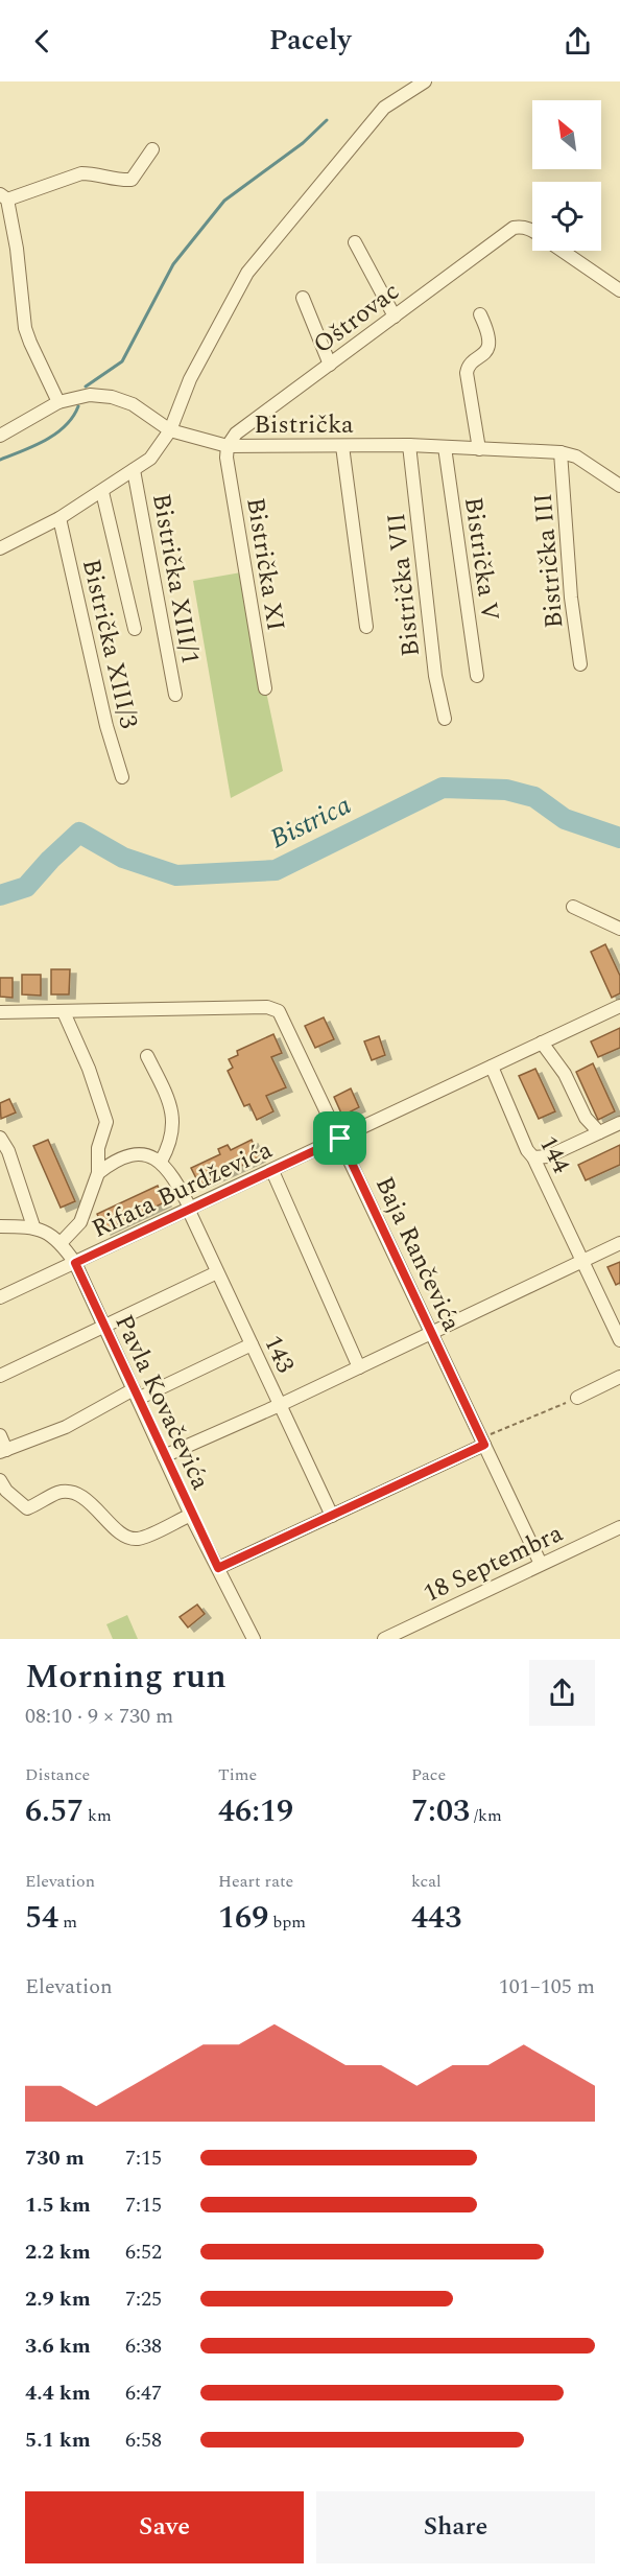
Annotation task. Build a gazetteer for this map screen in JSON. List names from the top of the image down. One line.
{"streets":{"street":["Oštrovac","Bistrička","Bistrička V","Bistrička III","Bistrička XI","Bistrička XIII/1","Bistrička VII","Bistrička XIII/3","144","Rifata Burdževića","Baja Rančevića","143","Pavla Kovačevića","18 Septembra"]},"crossings":[["Oštrovac","Bistrička"],["Oštrovac","Bistrička XI"],["Bistrička","Bistrička V"],["Bistrička","Bistrička III"],["Bistrička","Bistrička XI"],["Bistrička","Bistrička VII"],["144","Rifata Burdževića"],["Rifata Burdževića","Baja Rančevića"],["Rifata Burdževića","143"],["Rifata Burdževića","Pavla Kovačevića"],["Baja Rančevića","18 Septembra"]],"water":["Bistrica"],"north":"top left","page":{"header":"Pacely","heading":["Morning run","08:10 · 9 × 730 m"],"stats":[["Distance","6.57 km"],["Time","46:19"],["Pace","7:03 /km"],["Elevation","54 m"],["Heart rate","169 bpm"],["kcal","443"]],"chart":["Elevation","101–105 m"],"list":[{"name":"730 m","note":"7:15"},{"name":"1.5 km","note":"7:15"},{"name":"2.2 km","note":"6:52"},{"name":"2.9 km","note":"7:25"},{"name":"3.6 km","note":"6:38"},{"name":"4.4 km","note":"6:47"},{"name":"5.1 km","note":"6:58"}],"buttons":["Save","Share"]}}
